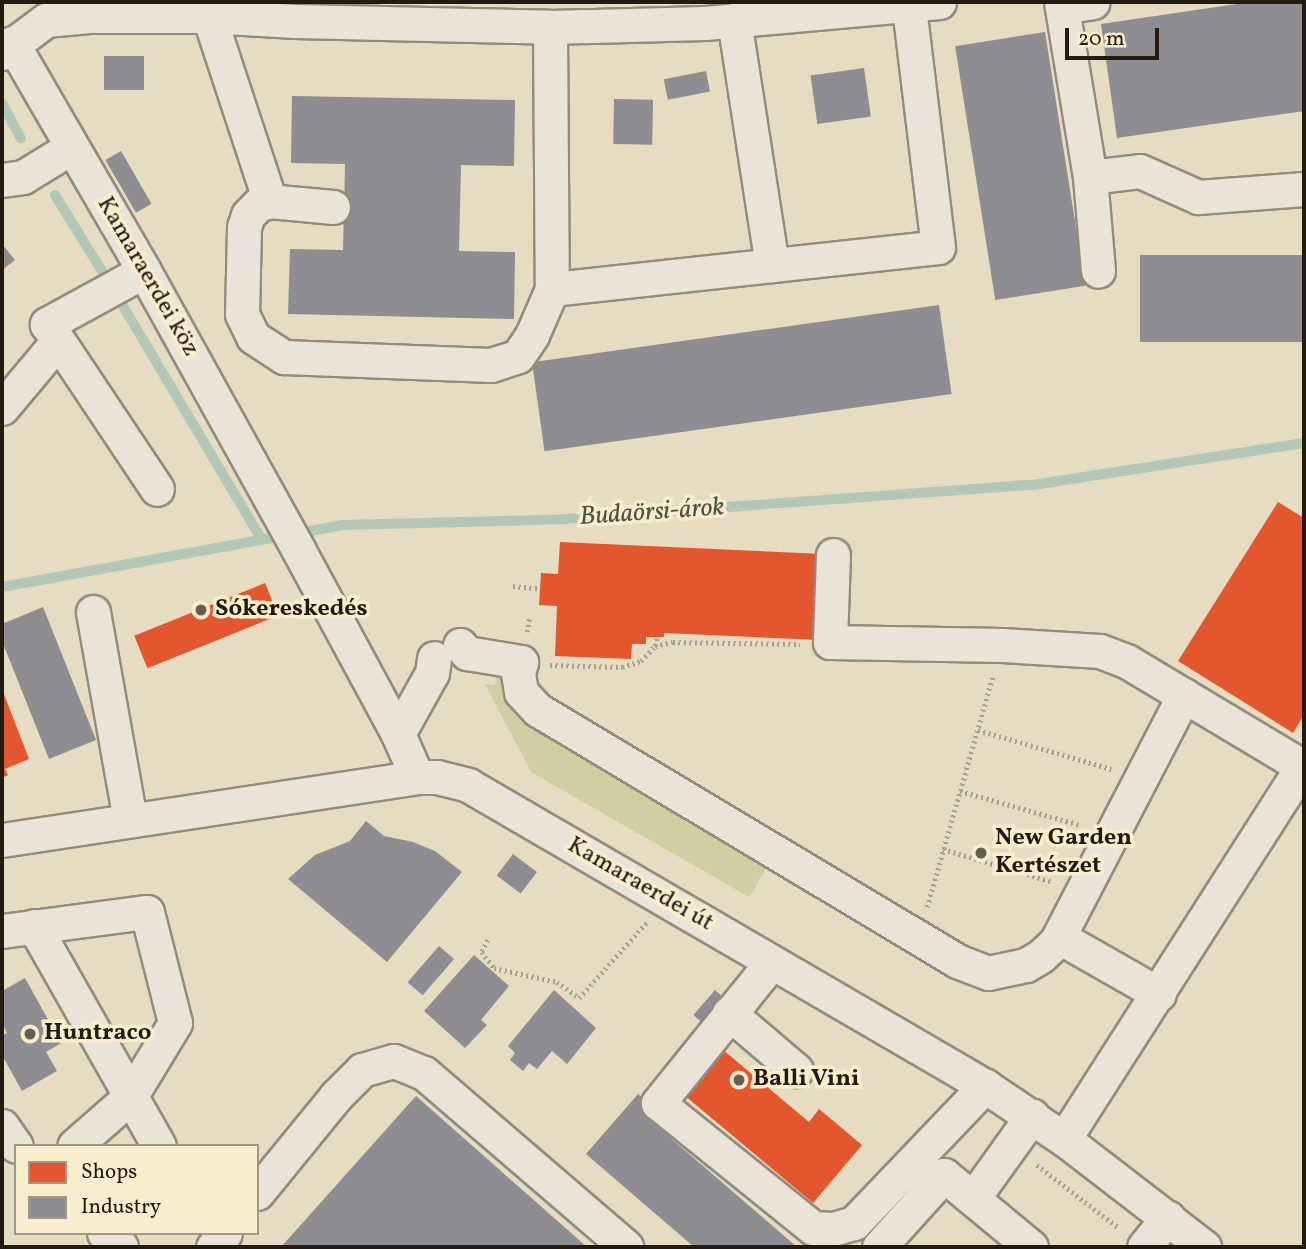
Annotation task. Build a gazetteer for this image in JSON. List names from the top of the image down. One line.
{"streets":{"street":["Kamaraerdei köz","Kamaraerdei út"]},"water":["Budaörsi-árok"],"places":["Sókereskedés","New Garden Kertészet","Huntraco","Balli Vini"],"legend":["Shops","Industry"],"scale_bar":"20 m"}
